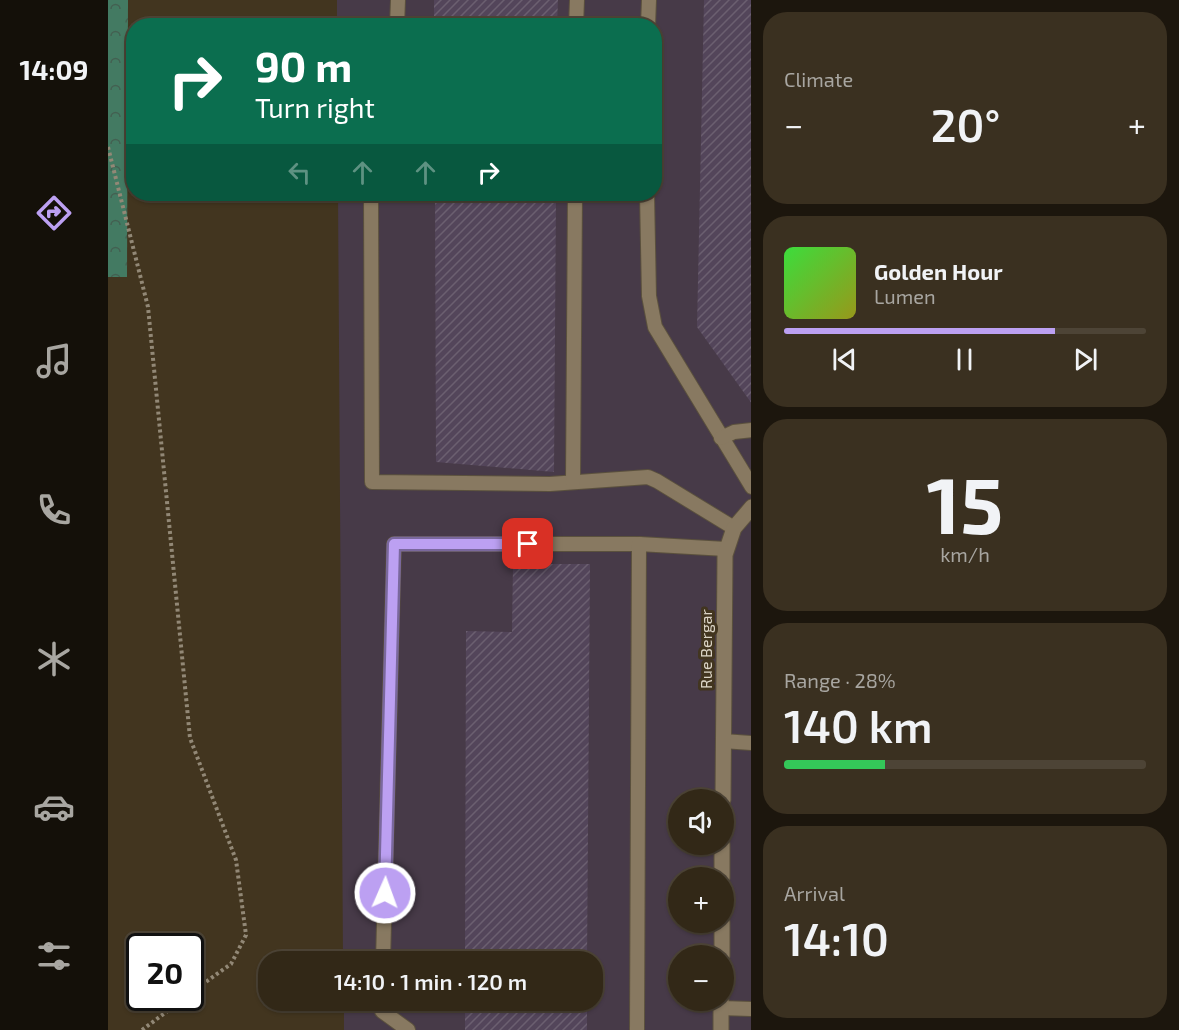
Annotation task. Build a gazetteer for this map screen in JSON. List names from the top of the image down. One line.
{"streets":{"street":["Rue Bergar"]},"page":{"tabs":"14:09","tile":["Climate",["15","km/h"],["Range · 28%","140 km"],["Arrival","14:10"]],"turn":["90 m","Turn right"],"heat":["−","20°","+"],"song":["Golden Hour","Lumen"],"map_buttons":["+","−"],"limit":"20","trip":"14:10 · 1 min · 120 m"}}
